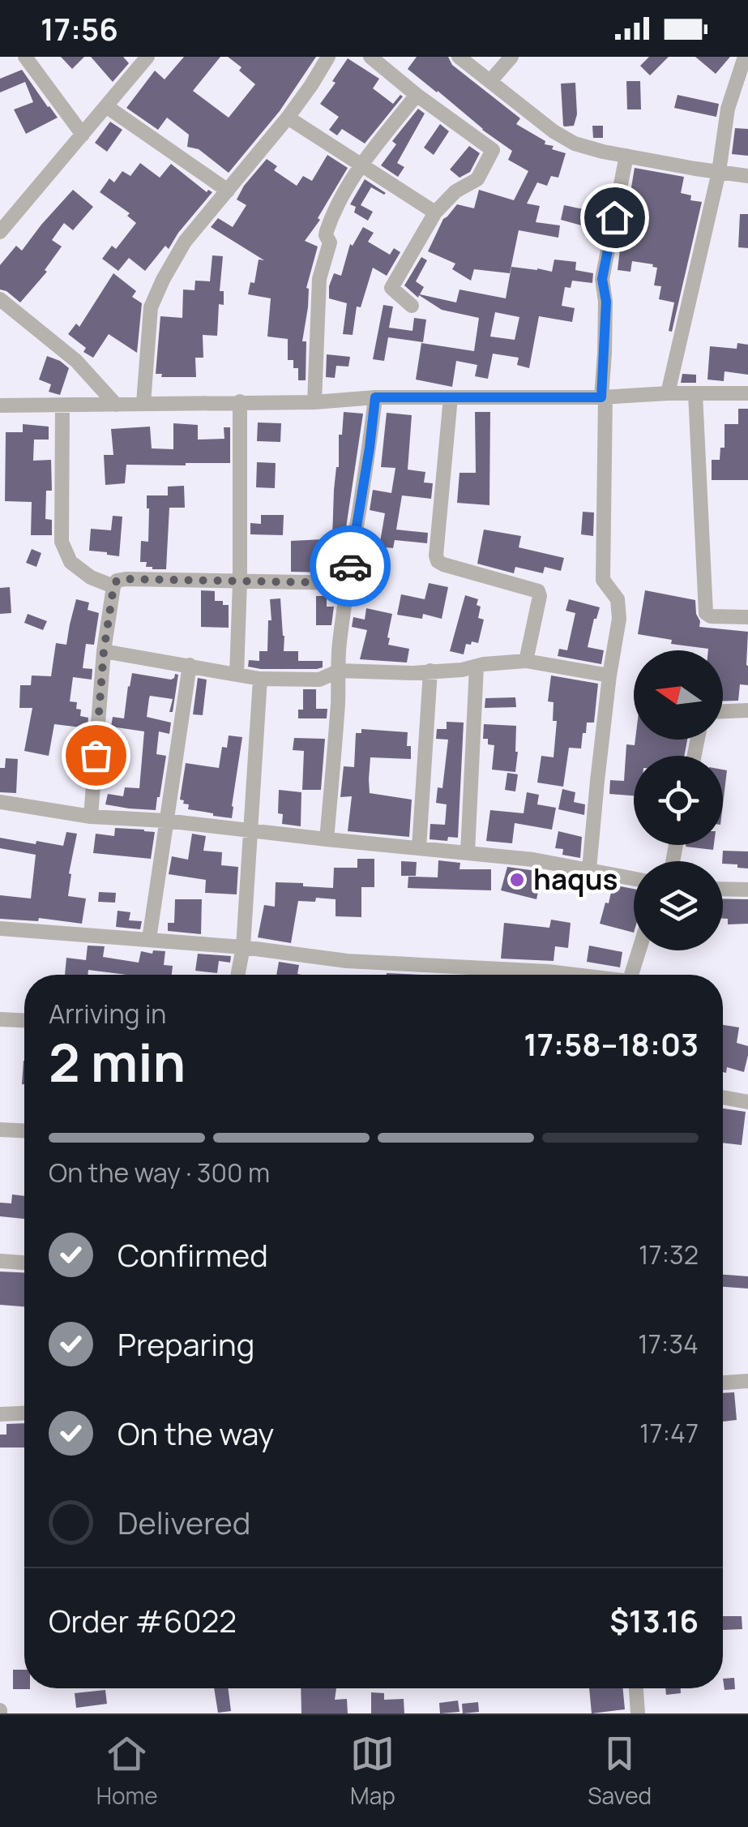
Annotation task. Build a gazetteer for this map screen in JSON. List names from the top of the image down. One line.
{"places":["haqus"],"north":"left","page":{"status":"17:56","heading":["2 min","Arriving in","17:58–18:03"],"panel":["Order #6022","$13.16"],"bar":"On the way · 300 m","list":[["Confirmed","17:32"],["Preparing","17:34"],["On the way","17:47"],"Delivered"],"tabs":["Home","Map","Saved"]}}
